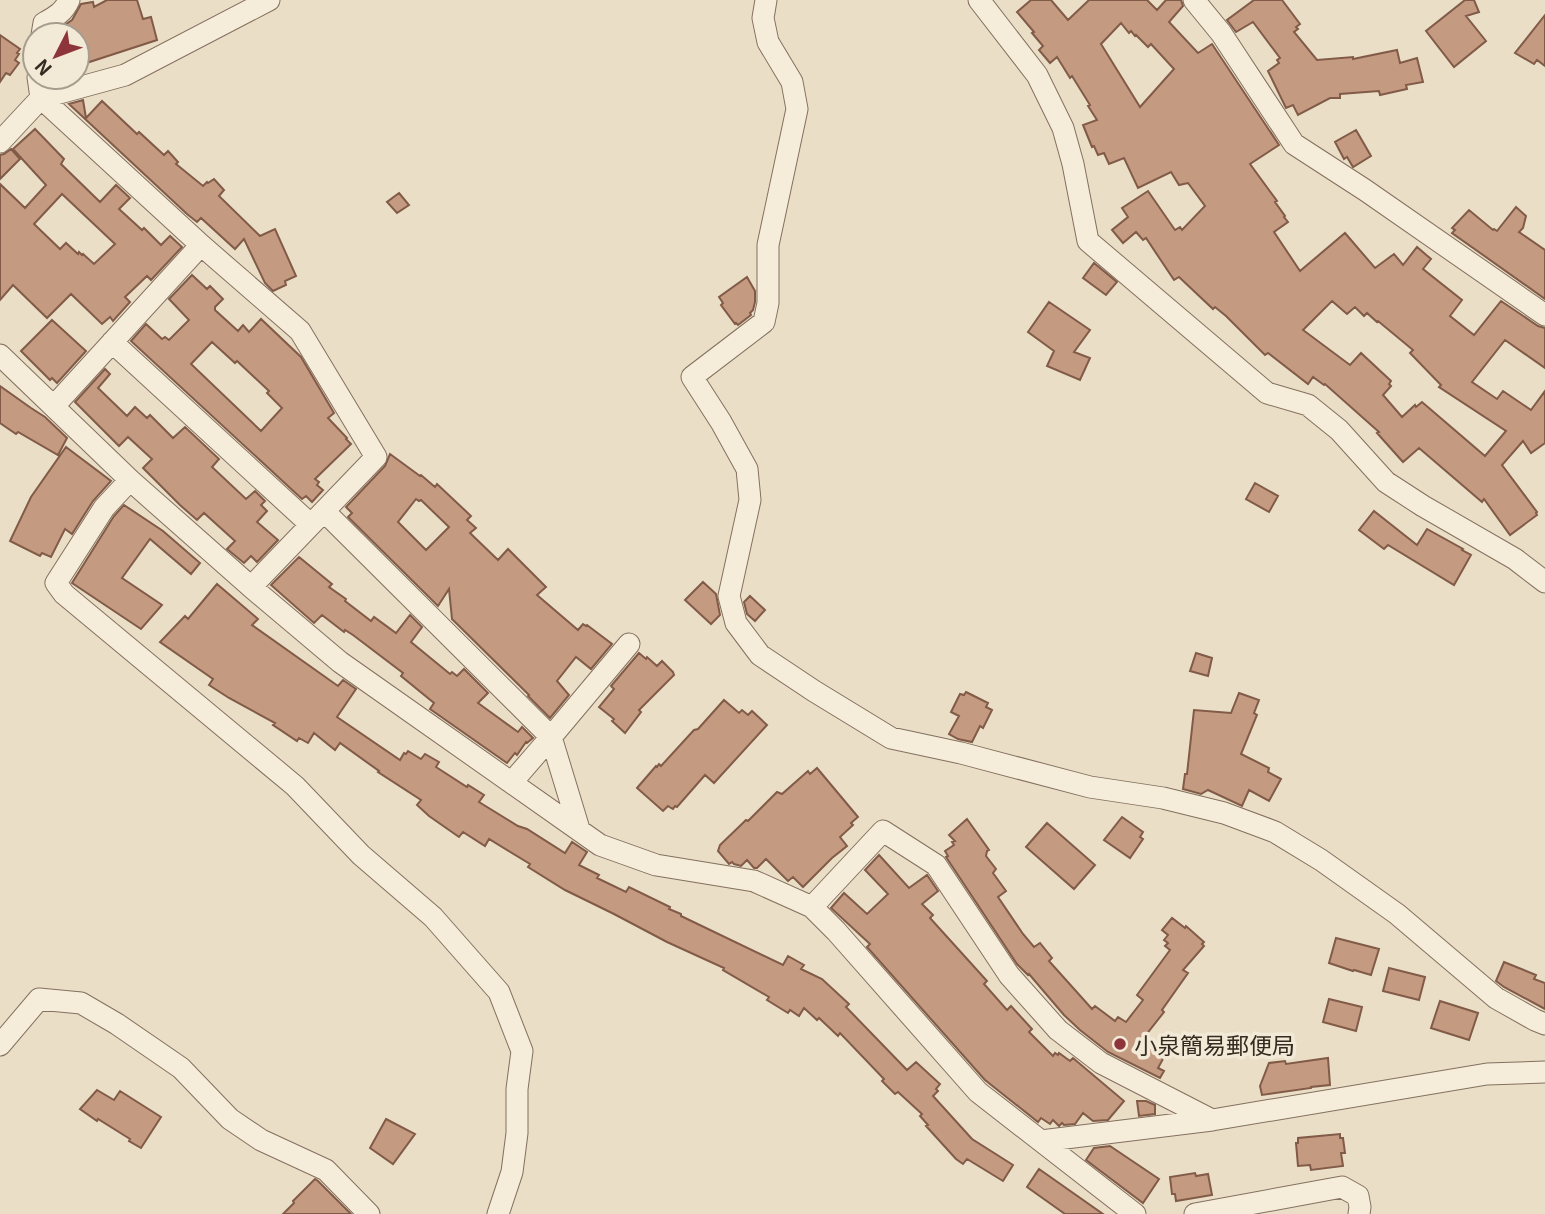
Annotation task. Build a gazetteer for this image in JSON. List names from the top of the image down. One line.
{"places":["小泉簡易郵便局"],"north":"bottom left"}
